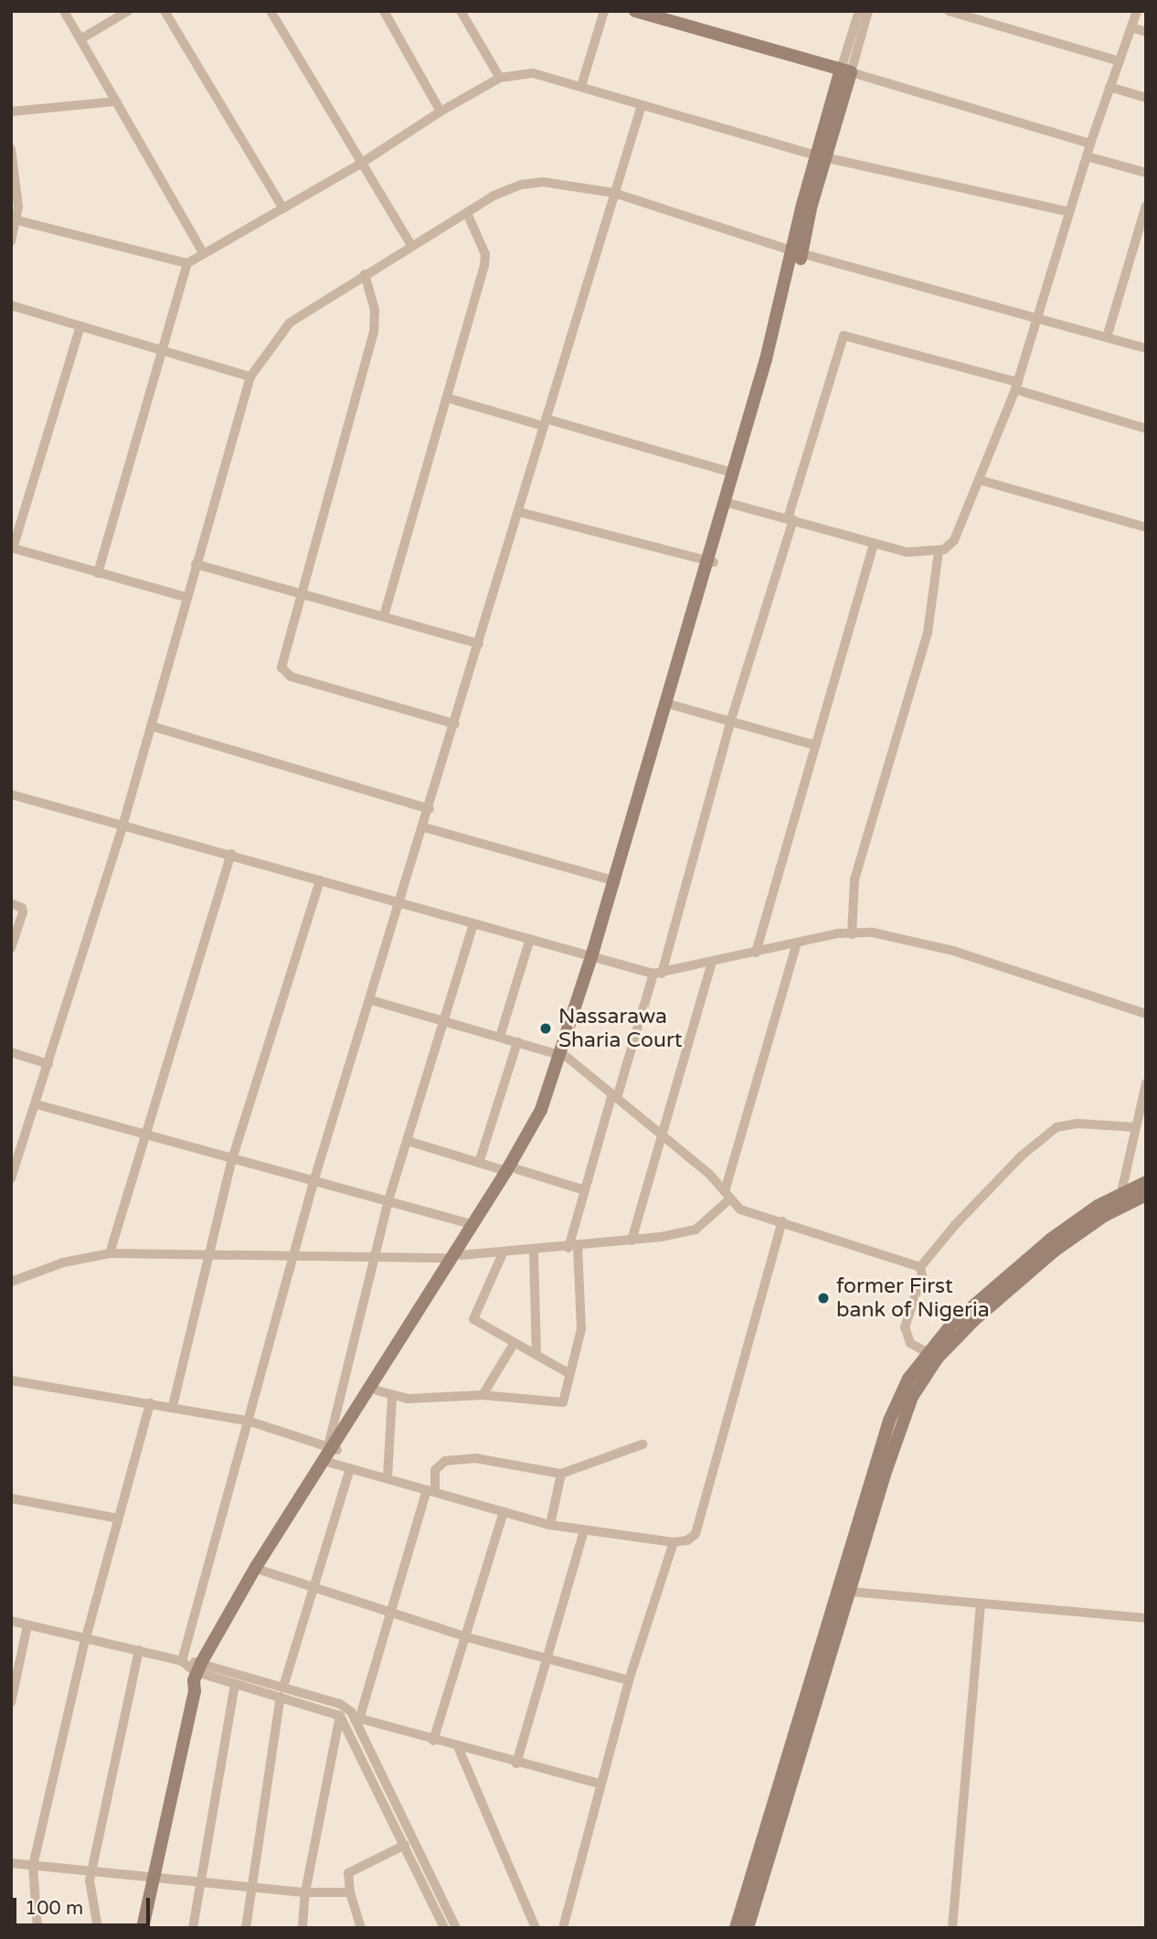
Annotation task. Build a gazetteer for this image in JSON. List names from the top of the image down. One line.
{"places":["Nassarawa Sharia Court","former First bank of Nigeria"],"scale_bar":"100 m"}
